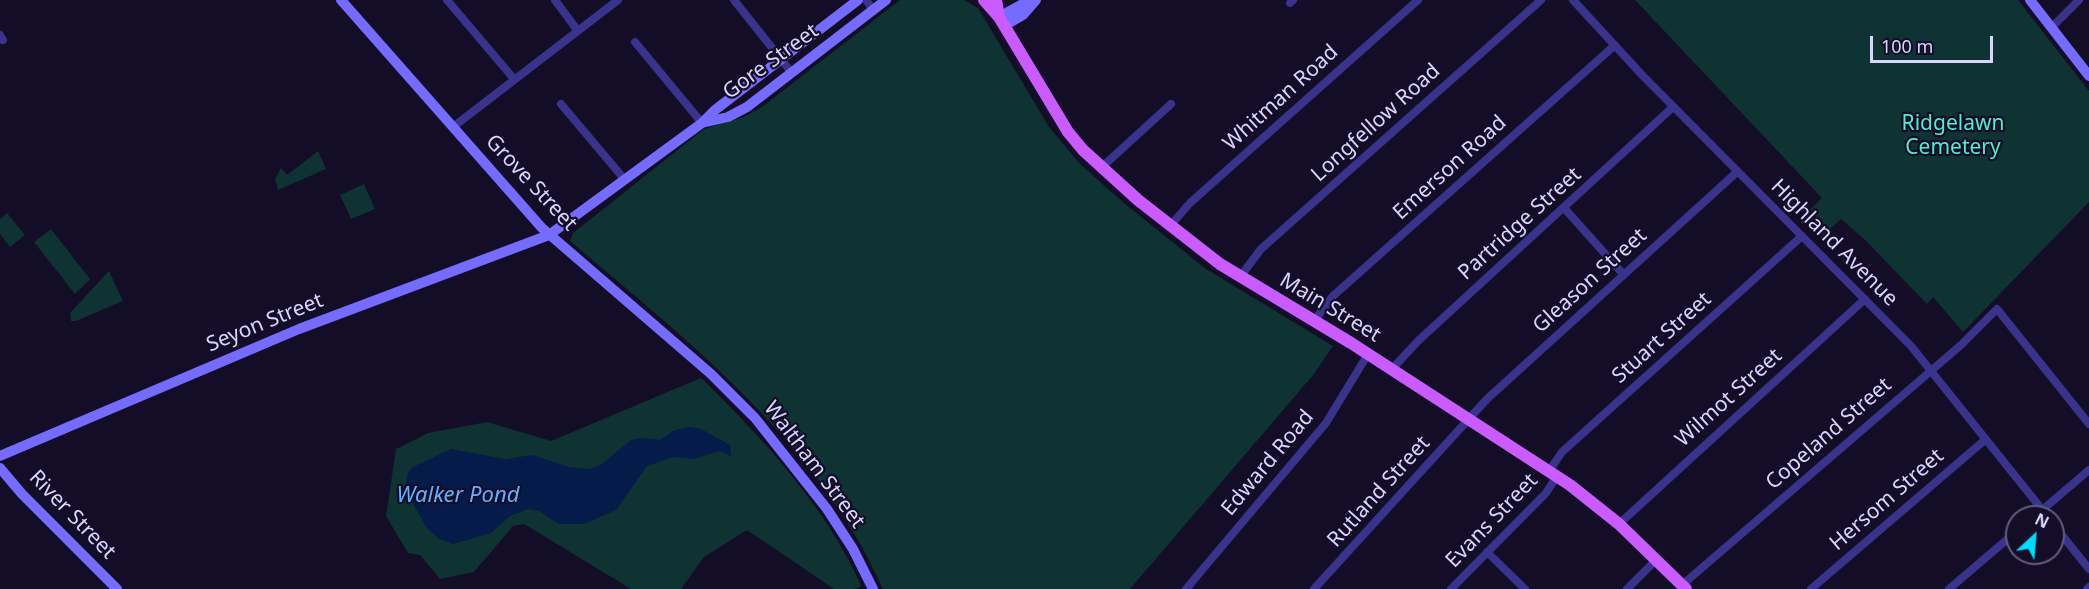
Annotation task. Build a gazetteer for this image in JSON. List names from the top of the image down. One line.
{"streets":{"main road":["Main Street"],"street":["Gore Street","Whitman Road","Longfellow Road","Emerson Road","Grove Street","Partridge Street","Highland Avenue","Gleason Street","Seyon Street","Stuart Street","Wilmot Street","Copeland Street","Edward Road","Waltham Street","Rutland Street","Hersom Street","River Street","Evans Street"]},"crossings":[["Gore Street","Grove Street"],["Gore Street","Seyon Street"],["Whitman Road","Main Street"],["Longfellow Road","Main Street"],["Emerson Road","Highland Avenue"],["Emerson Road","Main Street"],["Grove Street","Seyon Street"],["Grove Street","Waltham Street"],["Partridge Street","Highland Avenue"],["Partridge Street","Main Street"],["Highland Avenue","Gleason Street"],["Highland Avenue","Stuart Street"],["Highland Avenue","Wilmot Street"],["Highland Avenue","Copeland Street"],["Highland Avenue","Hersom Street"],["Gleason Street","Main Street"],["Gleason Street","Rutland Street"],["Main Street","Stuart Street"],["Main Street","Wilmot Street"],["Main Street","Copeland Street"],["Main Street","Edward Road"],["Main Street","Rutland Street"],["Main Street","Evans Street"],["Stuart Street","Evans Street"]],"water":["Walker Pond"],"parks":["Ridgelawn Cemetery"],"scale_bar":"100 m","north":"top right"}
